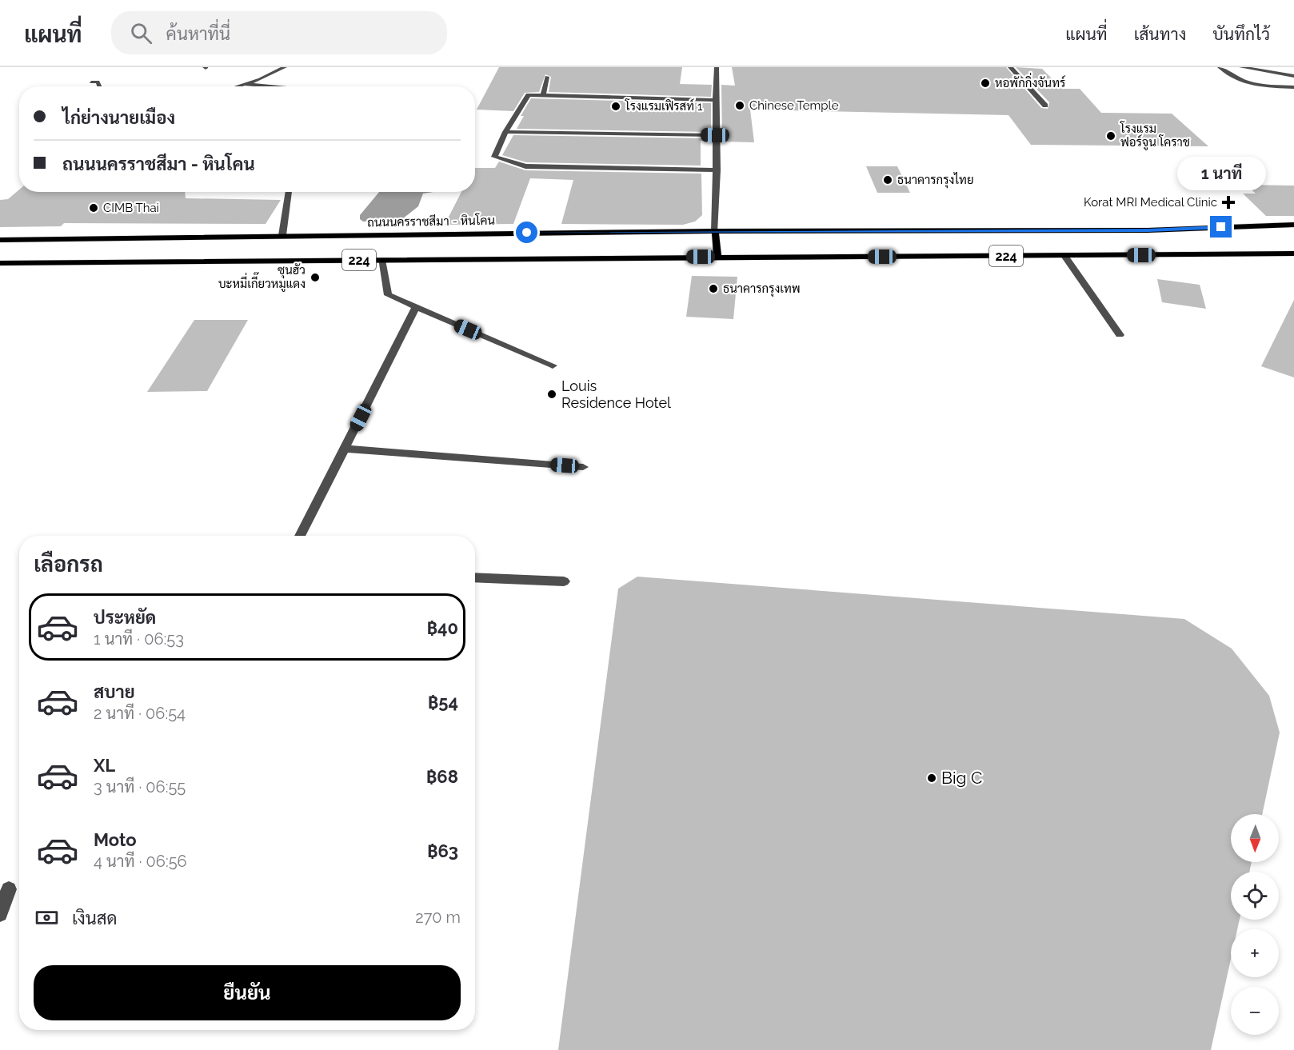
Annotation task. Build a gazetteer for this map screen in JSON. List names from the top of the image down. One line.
{"streets":{"main road":["ถนนนครราชสีมา - หินโคน","224"]},"places":{"other":["หอพักกิ่งจันทร์","Chinese Temple","โรงแรมเฟิรสท์ 1","โรงแรม ฟอร์จูน โคราช","ธนาคารกรุงไทย","CIMB Thai","ซุนฮัว บะหมี่เกี๊ยวหมูแดง","ธนาคารกรุงเทพ","Louis Residence Hotel","Big C"],"health":["Korat MRI Medical Clinic"]},"north":"bottom","page":{"header":"แผนที่","search":"ค้นหาที่นี่","nav":["แผนที่","เส้นทาง","บันทึกไว้"],"banner":["ไก่ย่างนายเมือง","ถนนนครราชสีมา - หินโคน"],"bubble":"1 นาที","heading":"เลือกรถ","list":[{"name":"ประหยัด","note":"1 นาที · 06:53","value":"฿40"},{"name":"สบาย","note":"2 นาที · 06:54","value":"฿54"},{"name":"XL","note":"3 นาที · 06:55","value":"฿68"},{"name":"Moto","note":"4 นาที · 06:56","value":"฿63"}],"map_buttons":["+","−"],"pay":["เงินสด","270 m"],"buttons":"ยืนยัน"}}
